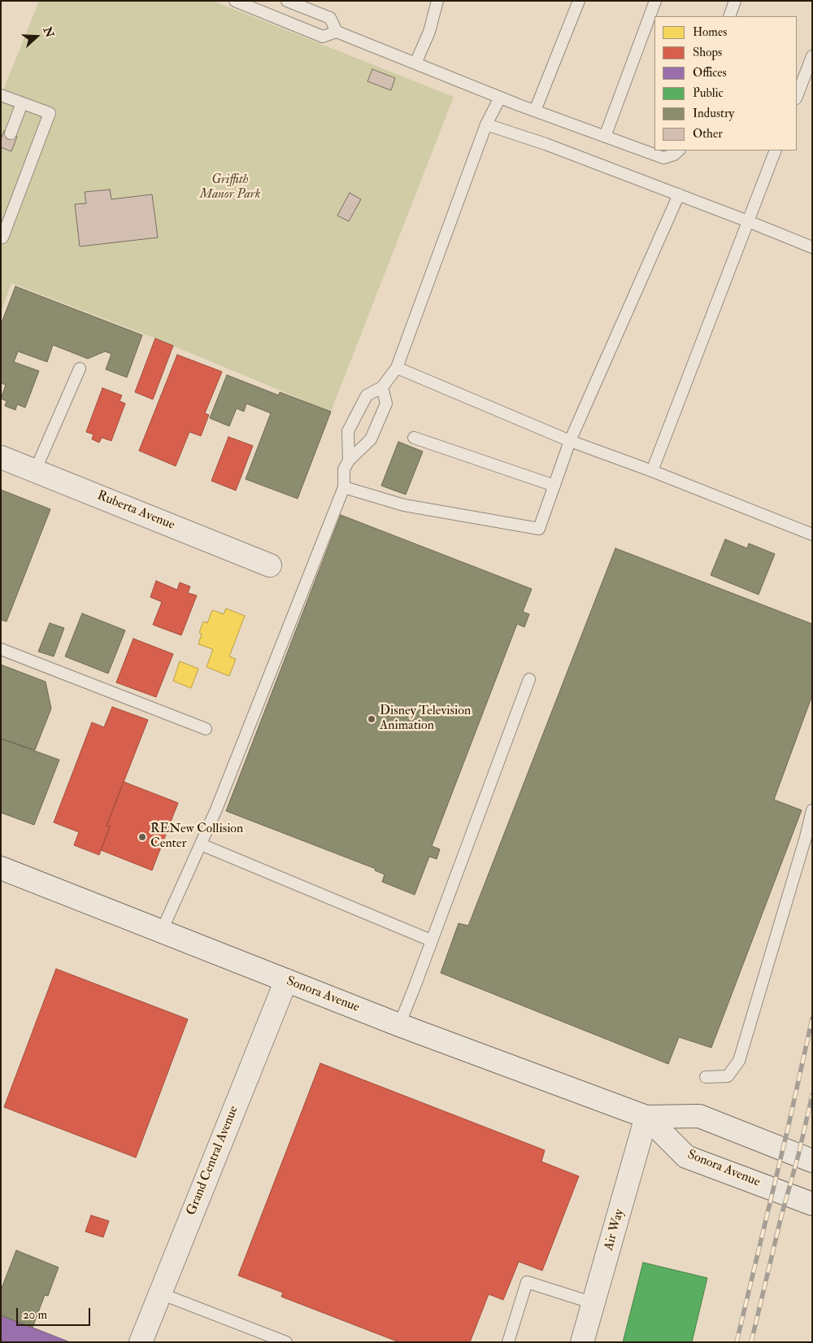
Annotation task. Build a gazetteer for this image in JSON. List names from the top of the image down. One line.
{"streets":{"main road":["Ruberta Avenue","Sonora Avenue","Grand Central Avenue","Air Way"]},"crossings":[["Sonora Avenue","Grand Central Avenue"],["Sonora Avenue","Air Way"]],"parks":["Griffith Manor Park"],"places":["Disney Television Animation","RENew Collision Center"],"legend":["Homes","Shops","Offices","Public","Industry","Other"],"scale_bar":"20 m","north":"right"}
